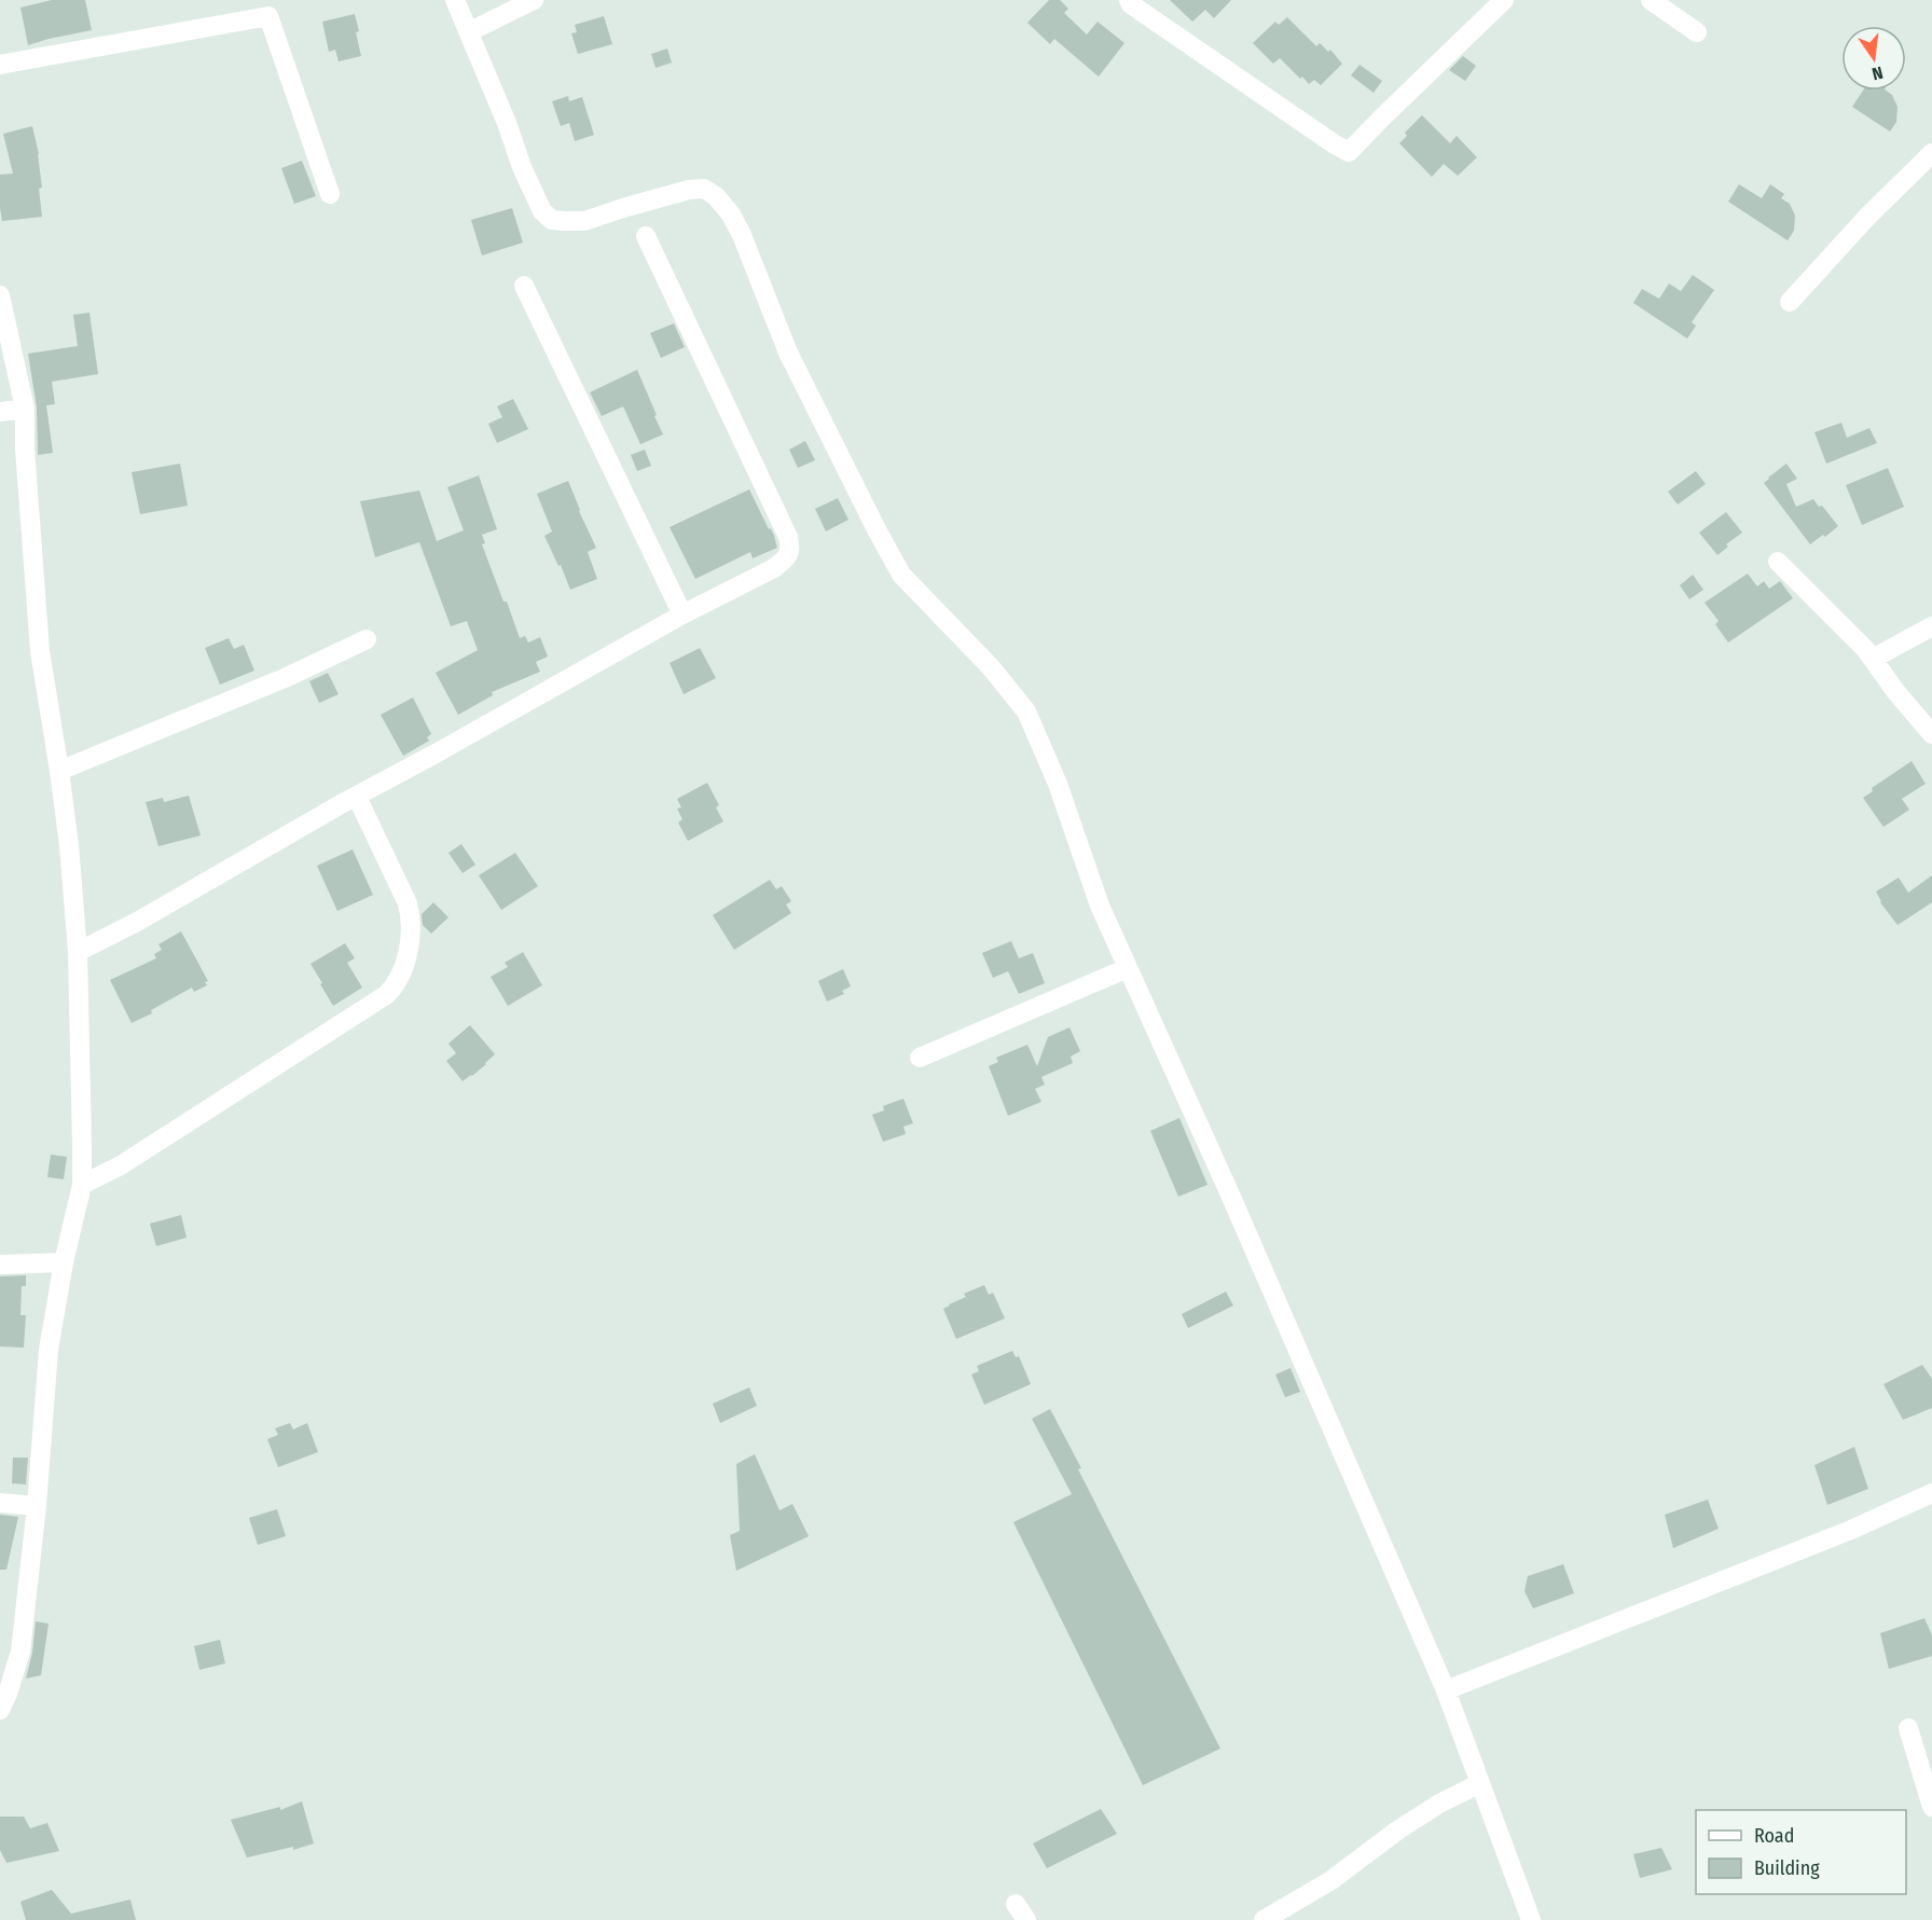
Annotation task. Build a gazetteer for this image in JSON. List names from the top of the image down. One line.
{"legend":["Road","Building"],"north":"bottom"}
